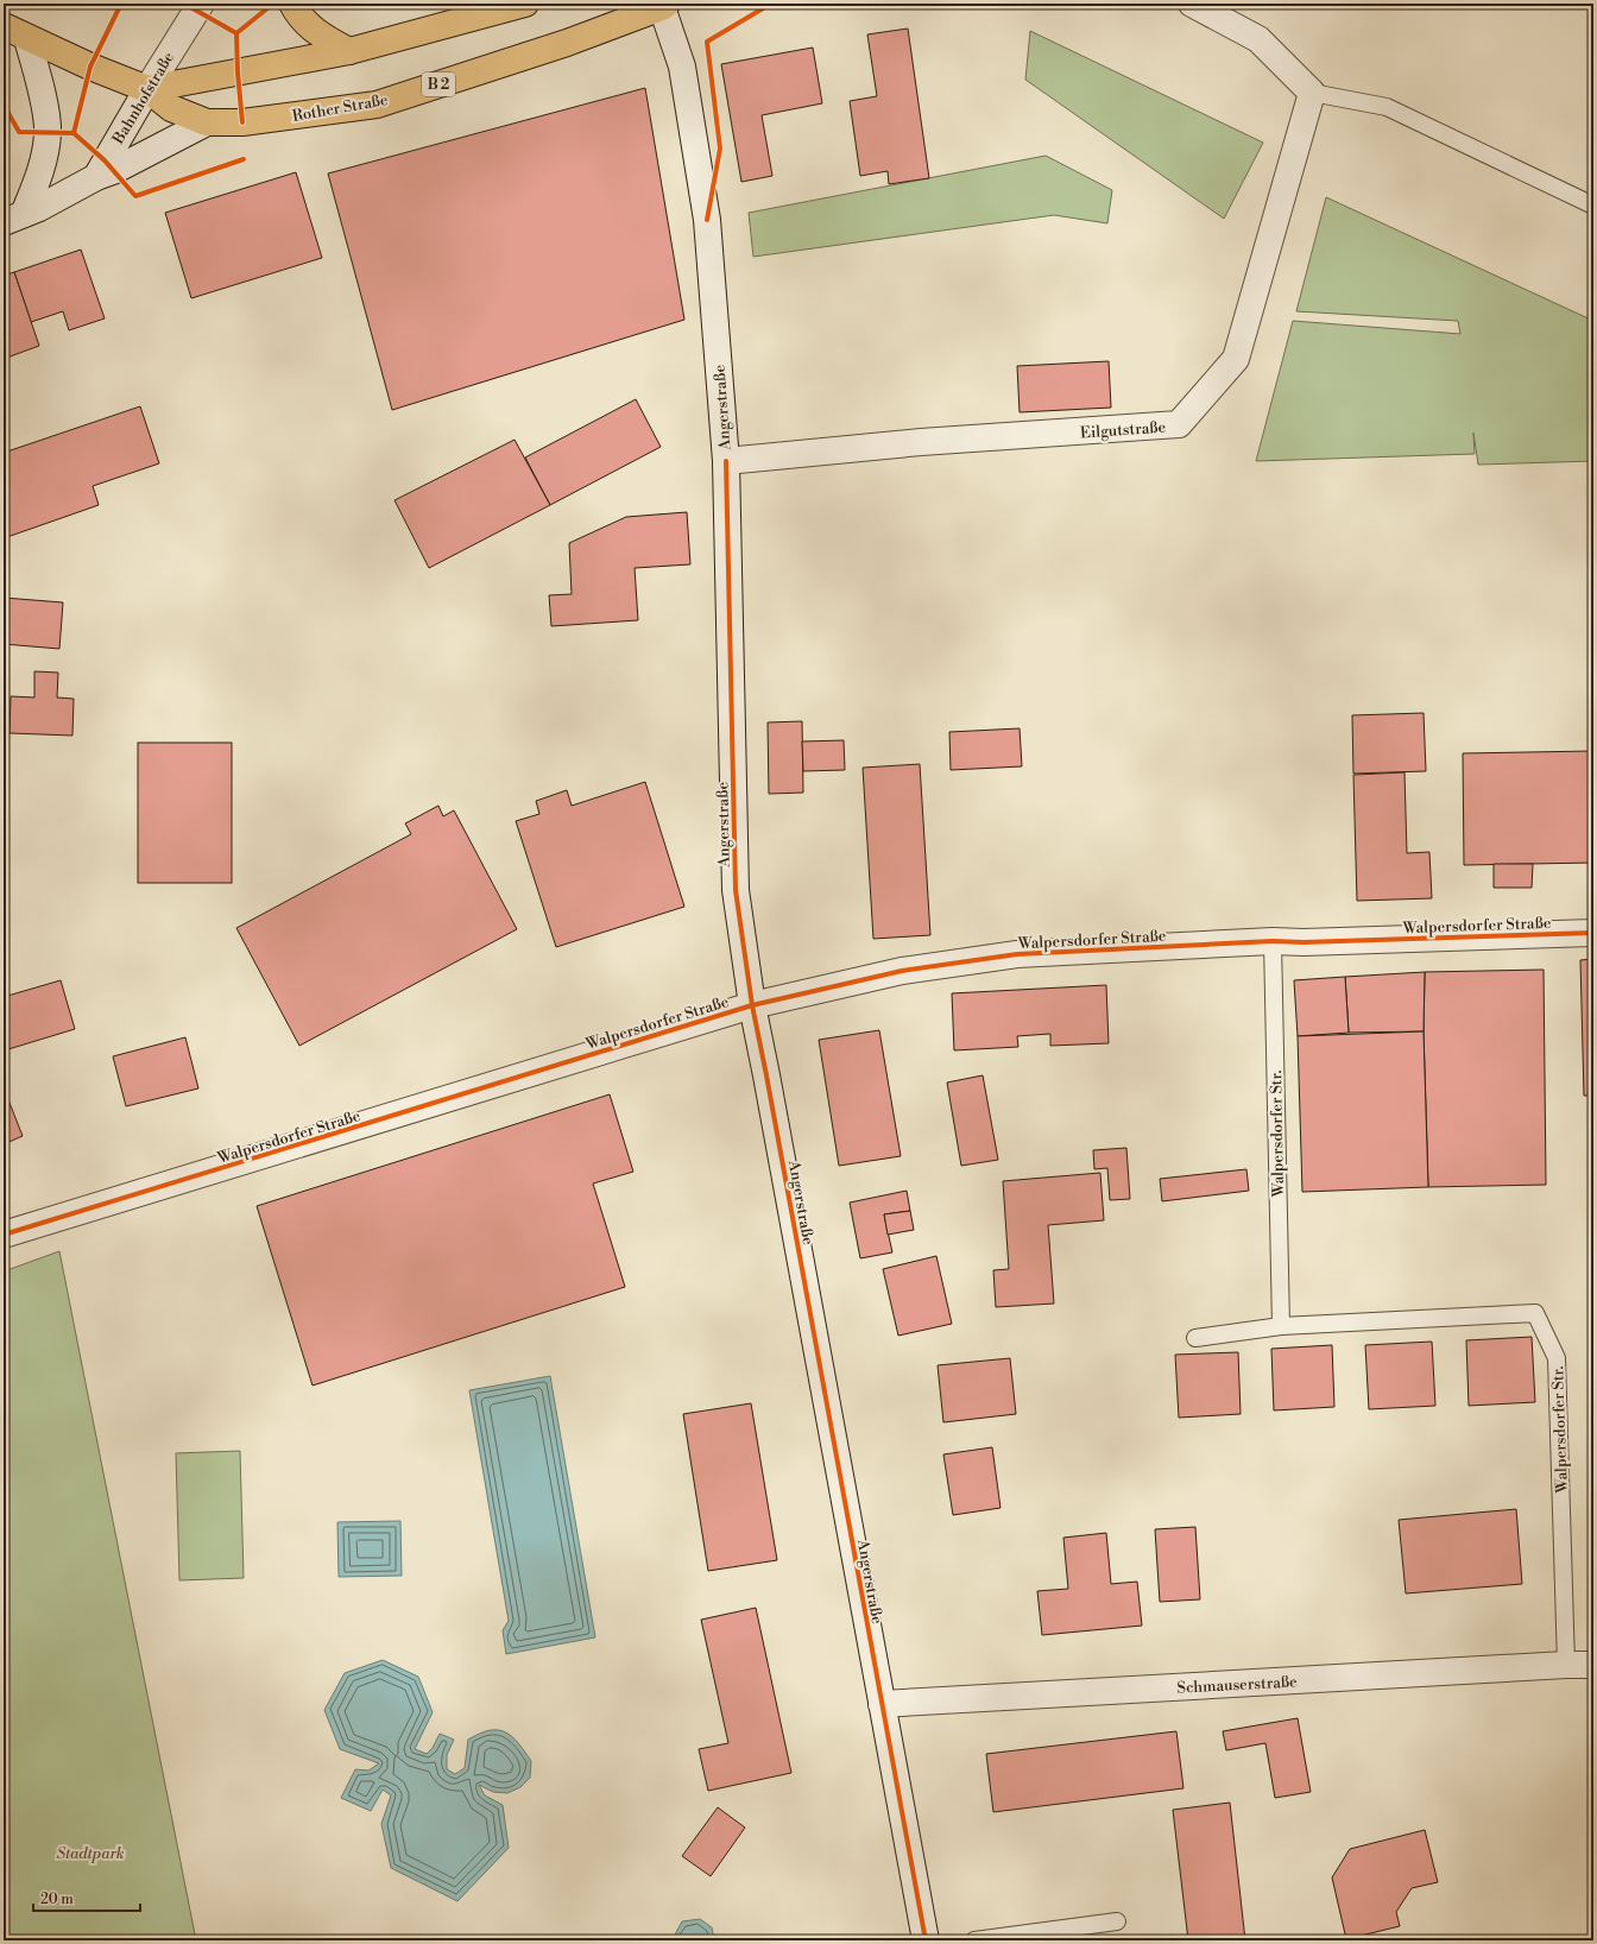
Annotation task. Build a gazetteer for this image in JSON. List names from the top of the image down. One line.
{"streets":{"main road":["B 2","Rother Straße"],"street":["Bahnhofstraße","Angerstraße","Eilgutstraße","Walpersdorfer Straße","Schmauserstraße"],"lane":["Walpersdorfer Str."]},"crossings":[["Bahnhofstraße","Rother Straße"],["Rother Straße","Angerstraße"],["Angerstraße","Eilgutstraße"],["Angerstraße","Walpersdorfer Straße"],["Angerstraße","Schmauserstraße"],["Walpersdorfer Straße","Walpersdorfer Str."],["Walpersdorfer Str.","Schmauserstraße"]],"parks":["Stadtpark"],"scale_bar":"20 m"}
